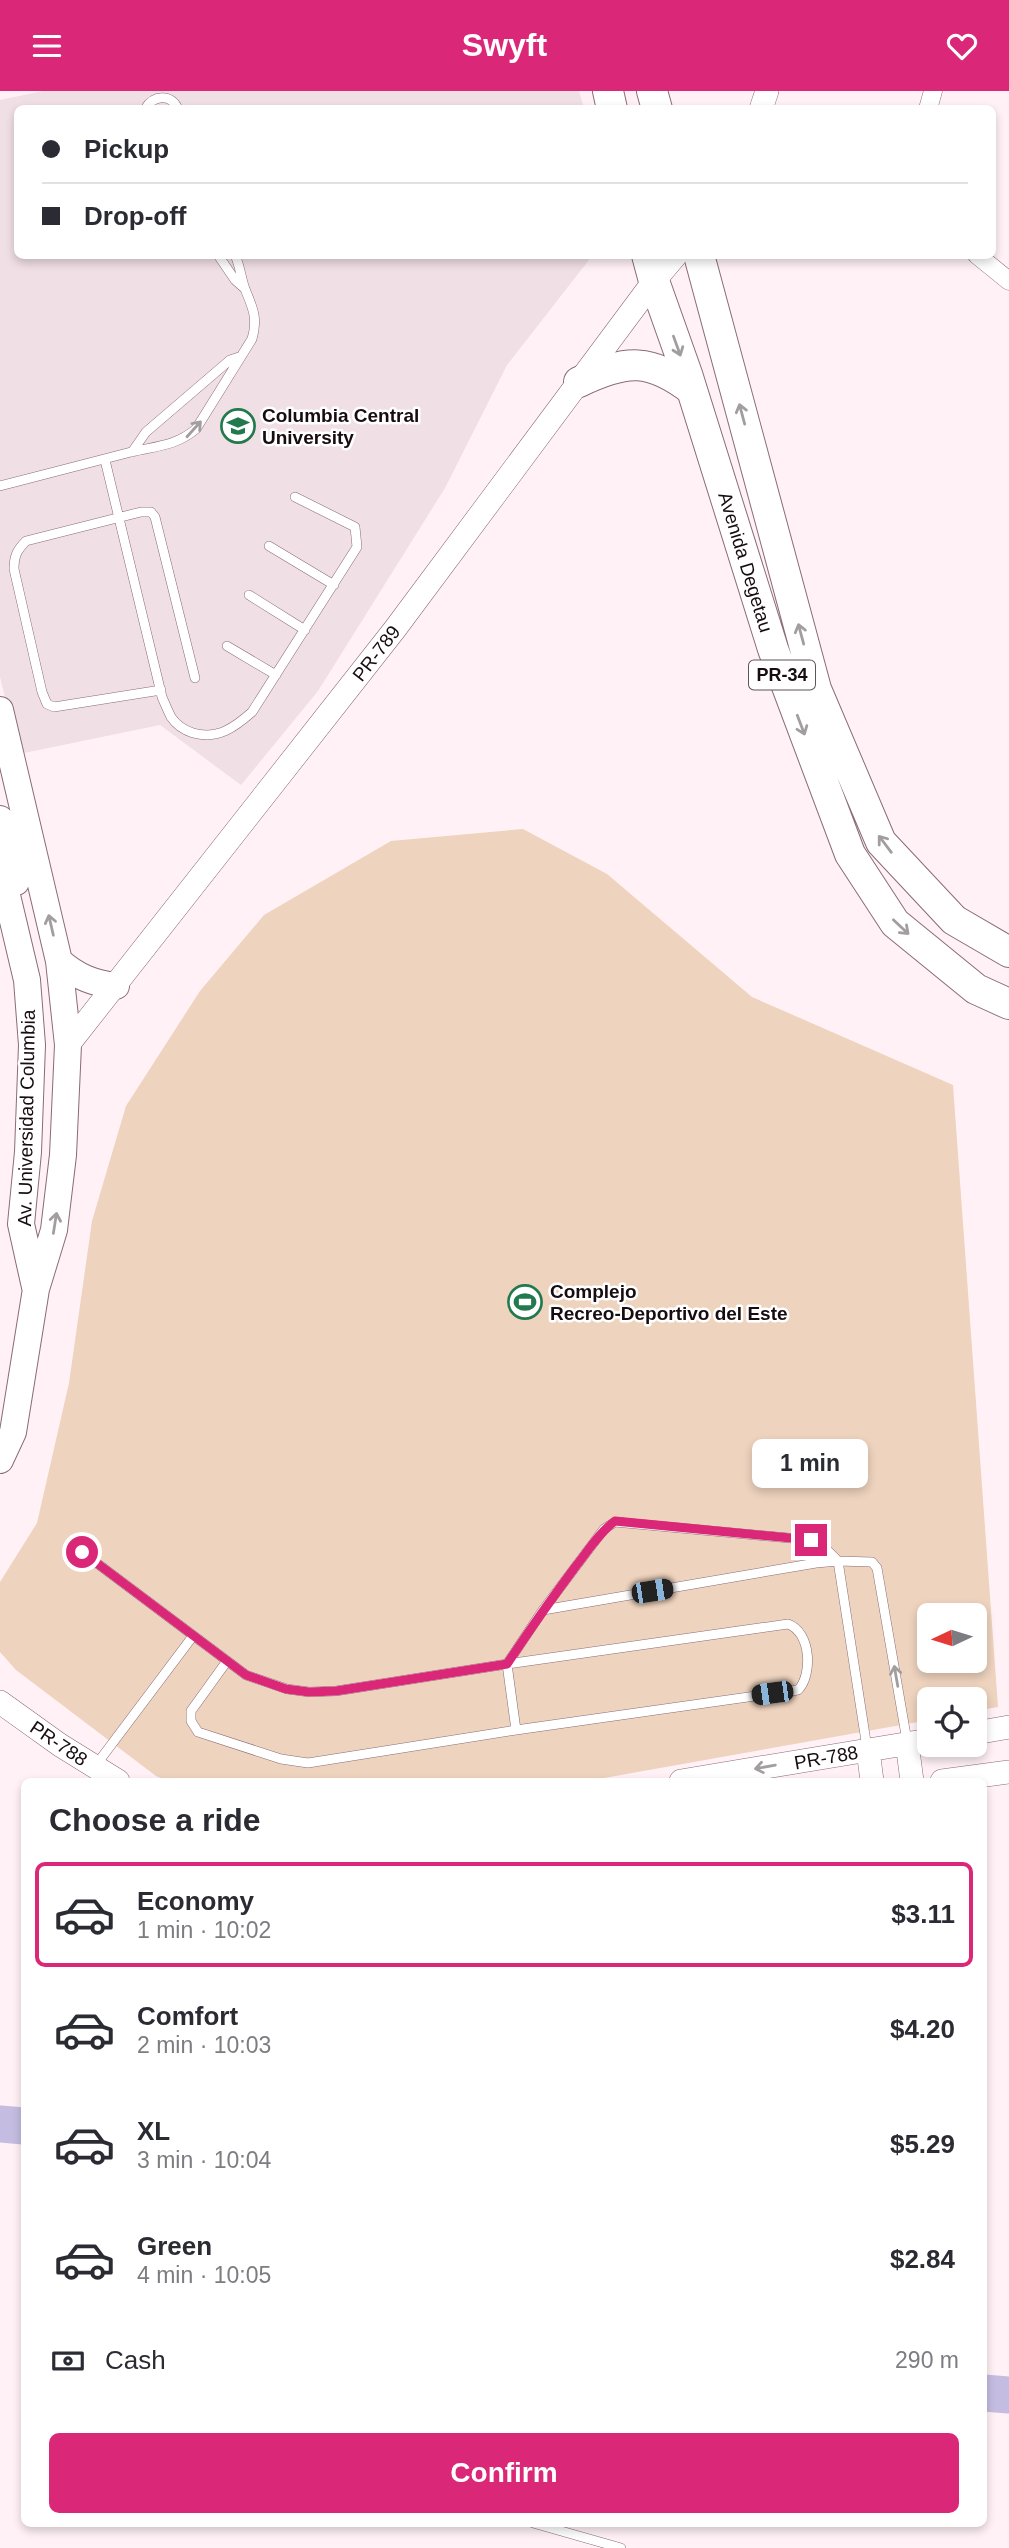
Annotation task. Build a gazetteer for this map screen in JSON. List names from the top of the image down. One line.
{"streets":{"main road":["Avenida Degetau","PR-34","Av. Universidad Columbia"],"street":["PR-789","PR-788"]},"crossings":[["Avenida Degetau","PR-789"],["PR-789","Av. Universidad Columbia"]],"one_way":["PR-788"],"places":{"school or university":["Columbia Central University"],"sports":["Complejo Recreo-Deportivo del Este"]},"north":"left","page":{"header":"Swyft","banner":["Pickup","Drop-off"],"bubble":"1 min","heading":"Choose a ride","list":[{"name":"Economy","note":"1 min · 10:02","value":"$3.11"},{"name":"Comfort","note":"2 min · 10:03","value":"$4.20"},{"name":"XL","note":"3 min · 10:04","value":"$5.29"},{"name":"Green","note":"4 min · 10:05","value":"$2.84"}],"pay":["Cash","290 m"],"buttons":"Confirm"}}
